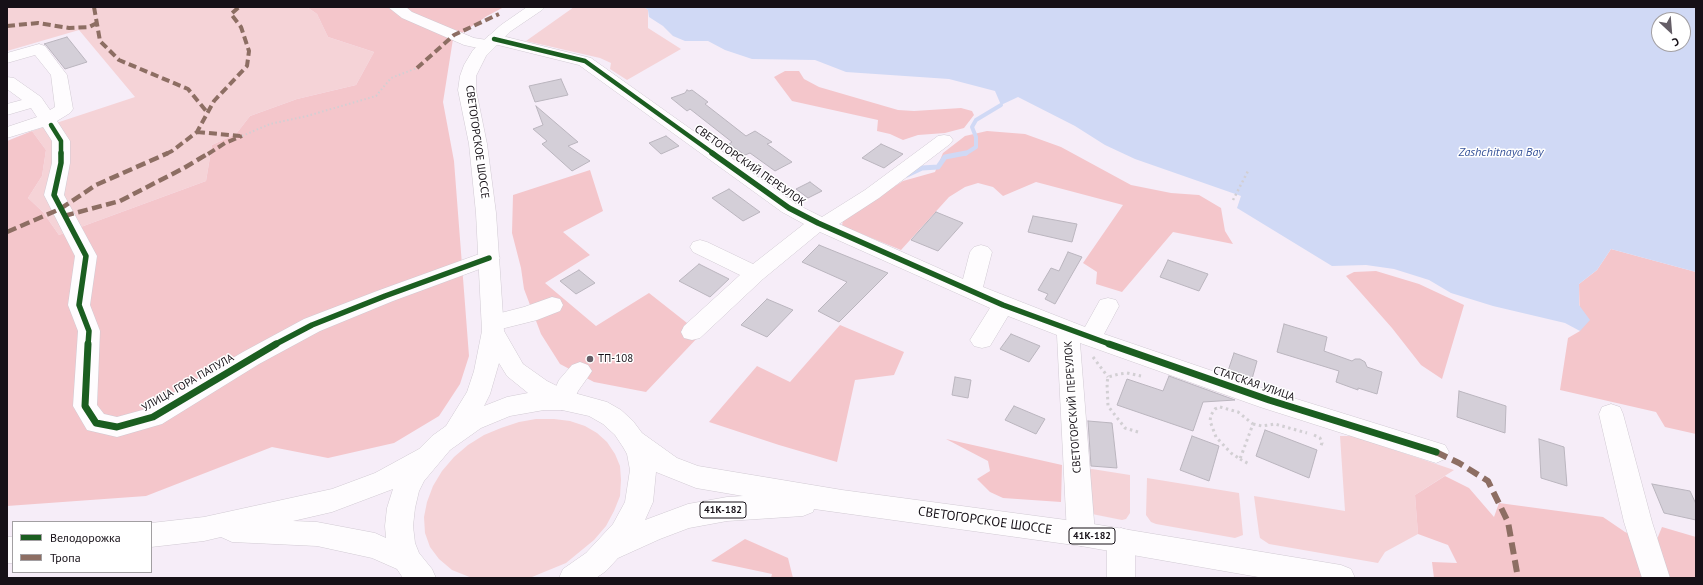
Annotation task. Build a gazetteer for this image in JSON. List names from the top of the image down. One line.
{"streets":{"street":["СВЕТОГОРСКОЕ ШОССЕ","СВЕТОГОРСКИЙ ПЕРЕУЛОК","УЛИЦА ГОРА ПАПУЛА","СТАТСКАЯ УЛИЦА","41К-182"]},"crossings":[["СВЕТОГОРСКОЕ ШОССЕ","СВЕТОГОРСКИЙ ПЕРЕУЛОК"],["СВЕТОГОРСКОЕ ШОССЕ","УЛИЦА ГОРА ПАПУЛА"],["СВЕТОГОРСКИЙ ПЕРЕУЛОК","СТАТСКАЯ УЛИЦА"]],"water":["Zashchitnaya Bay"],"places":["ТП-108"],"legend":["Велодорожка","Тропа"],"north":"bottom right"}
